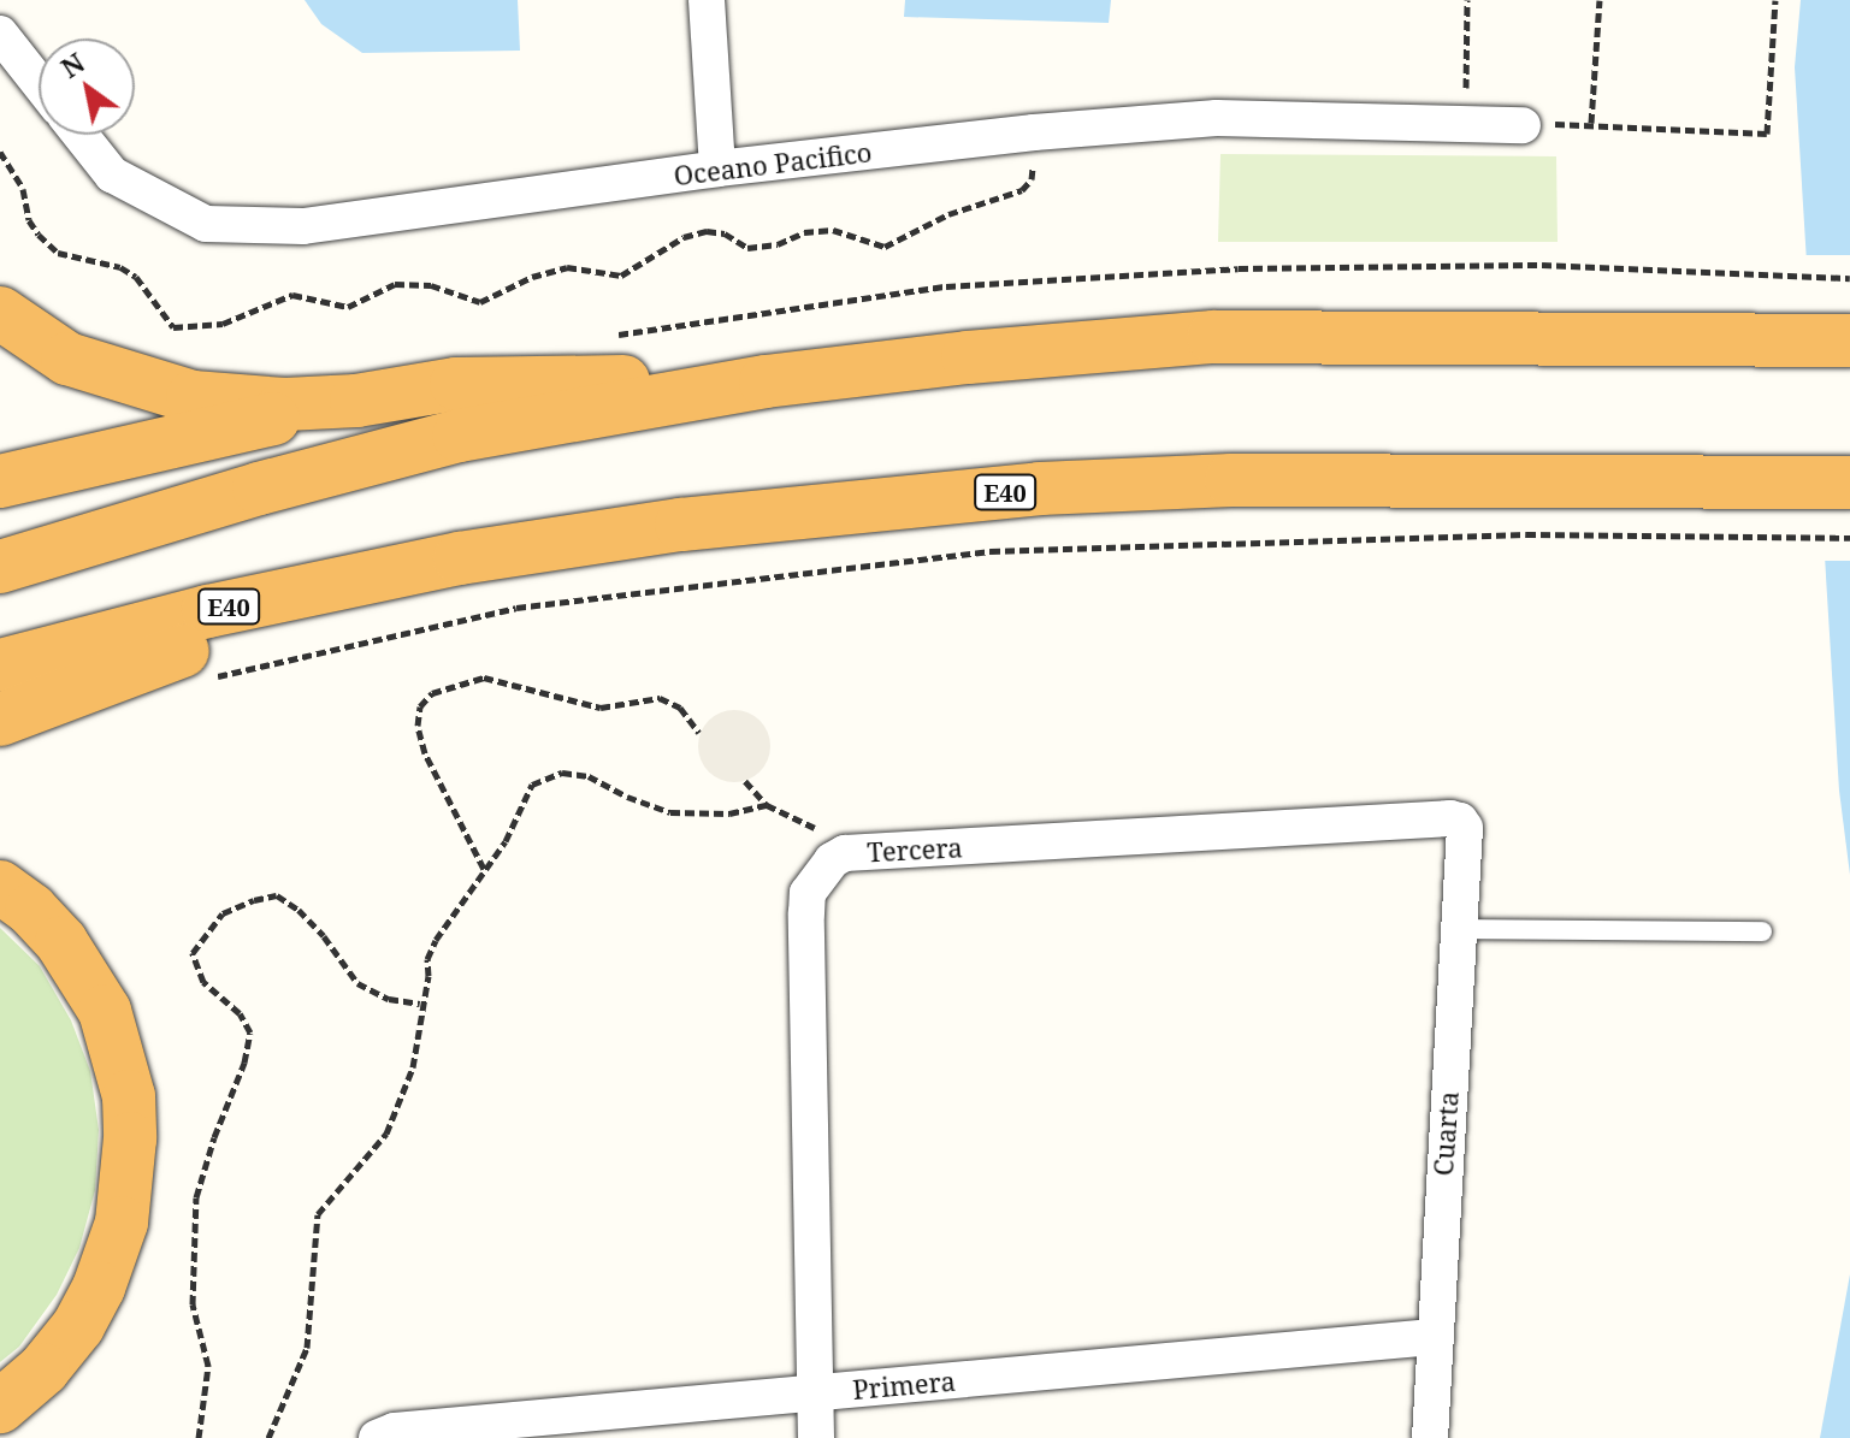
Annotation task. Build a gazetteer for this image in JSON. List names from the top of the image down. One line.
{"streets":{"highway":["E40"],"street":["Oceano Pacifico","Tercera","Cuarta","Primera"]},"crossings":[["Tercera","Cuarta"],["Tercera","Primera"],["Cuarta","Primera"]],"north":"top left"}
